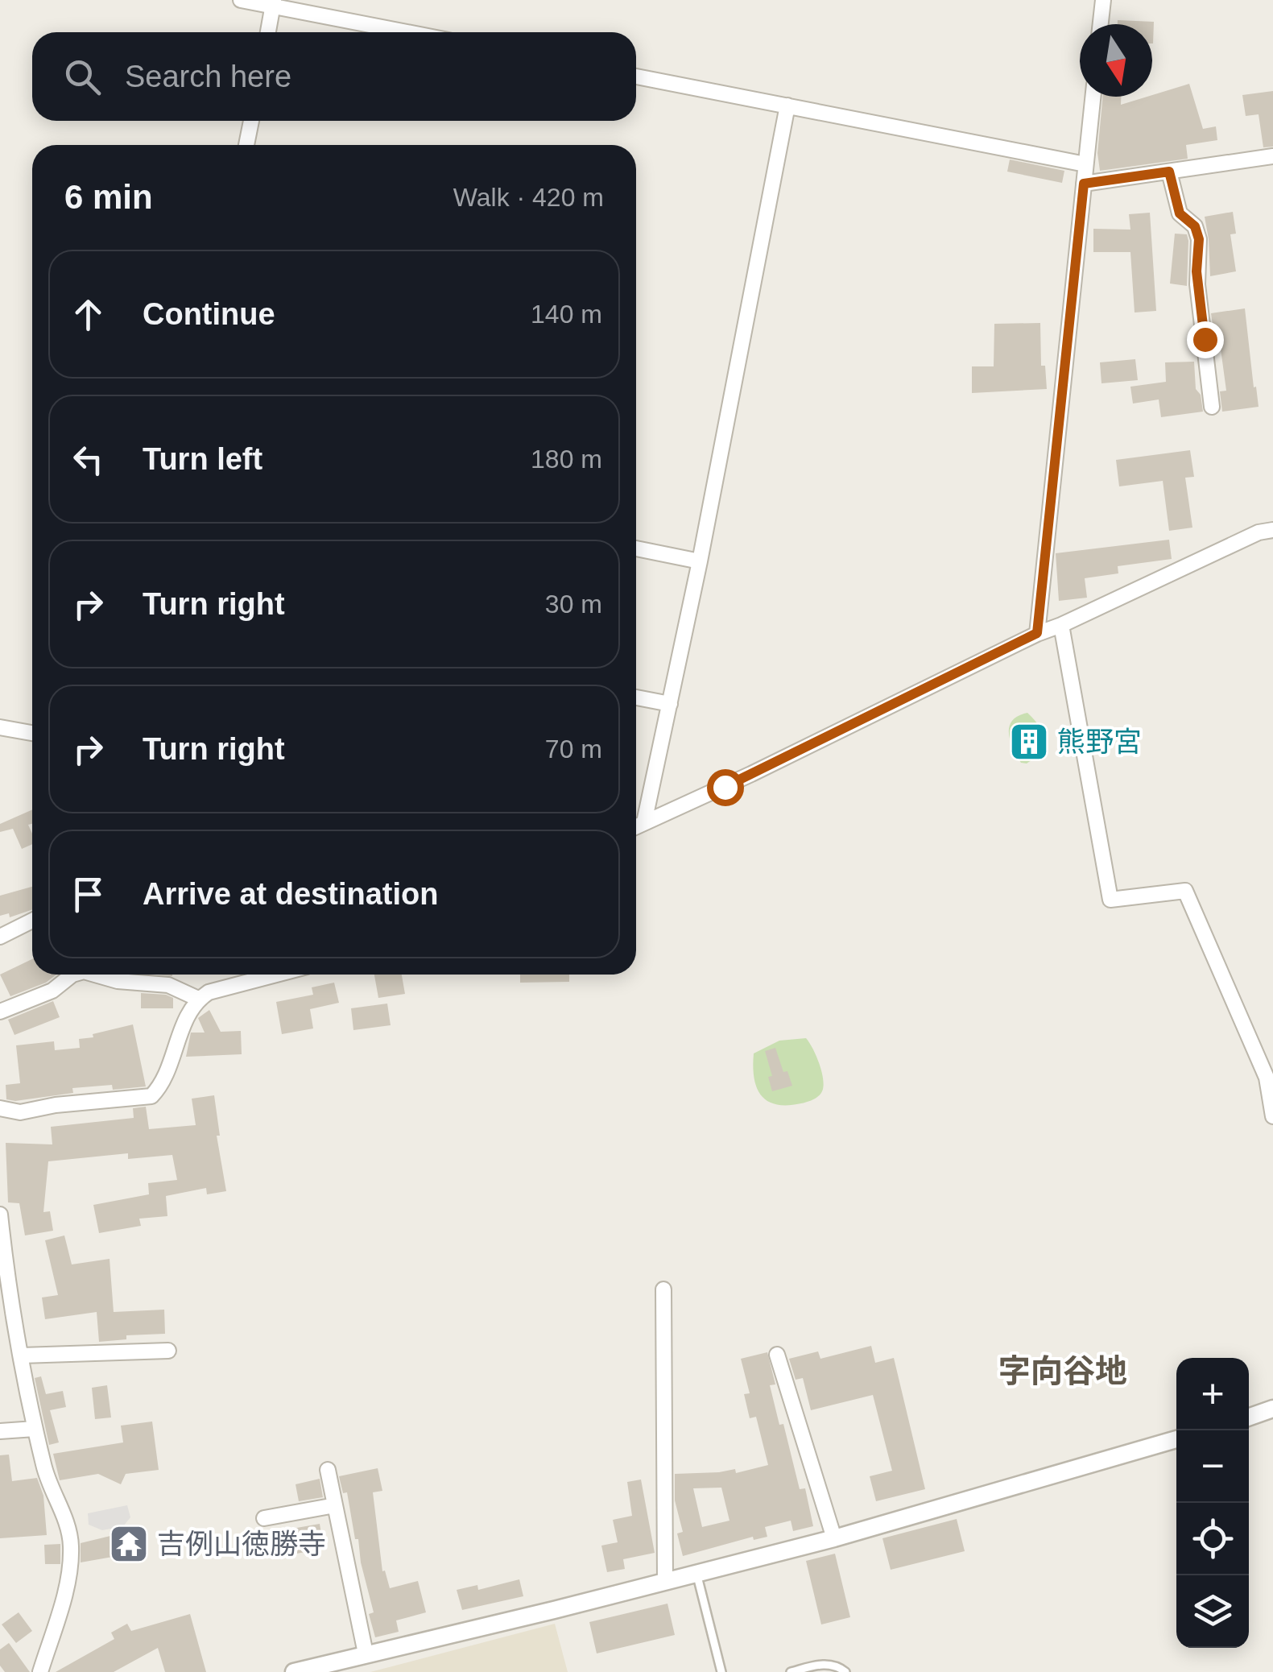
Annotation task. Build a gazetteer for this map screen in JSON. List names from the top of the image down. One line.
{"districts":["字向谷地"],"places":{"building":["熊野宮"],"temple":["吉例山徳勝寺"]},"north":"bottom","page":{"search":"Search here","heading":["6 min","Walk · 420 m"],"list":[["Continue","140 m"],["Turn left","180 m"],["Turn right","30 m"],["Turn right","70 m"],"Arrive at destination"],"map_buttons":["+","−"]}}
